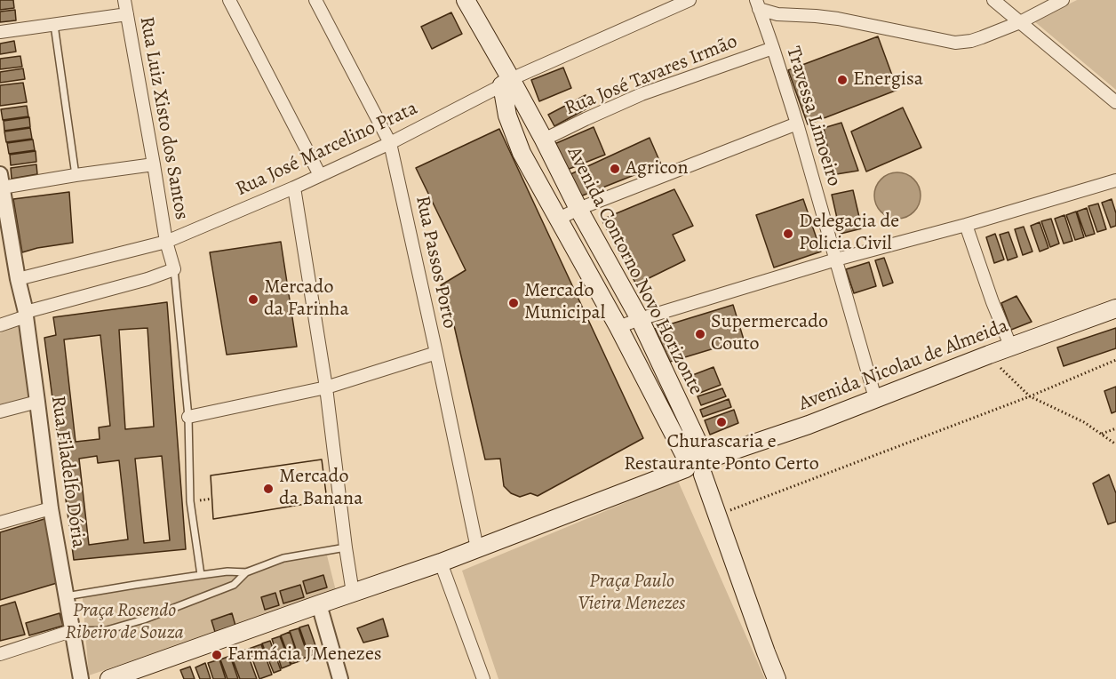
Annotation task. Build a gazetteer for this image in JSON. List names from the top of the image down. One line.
{"streets":{"main road":["Avenida Contorno Novo Horizonte","Avenida Nicolau de Almeida"],"street":["Rua José Tavares Irmão","Travessa Limoeiro","Rua Luiz Xisto dos Santos","Rua José Marcelino Prata","Rua Passos Porto","Rua Filadelfo Dória"]},"crossings":[["Rua José Tavares Irmão","Travessa Limoeiro"],["Rua José Tavares Irmão","Avenida Contorno Novo Horizonte"],["Travessa Limoeiro","Avenida Nicolau de Almeida"],["Rua Luiz Xisto dos Santos","Rua José Marcelino Prata"],["Rua José Marcelino Prata","Rua Passos Porto"],["Rua José Marcelino Prata","Avenida Contorno Novo Horizonte"],["Rua José Marcelino Prata","Rua Filadelfo Dória"],["Avenida Contorno Novo Horizonte","Avenida Nicolau de Almeida"]],"parks":["Praça Paulo Vieira Menezes","Praça Rosendo Ribeiro de Souza"],"places":["Energisa","Agricon","Delegacia de Policia Civil","Mercado da Farinha","Mercado Municipal","Supermercado Couto","Churascaria e Restaurante Ponto Certo","Mercado da Banana","Farmácia JMenezes"]}
